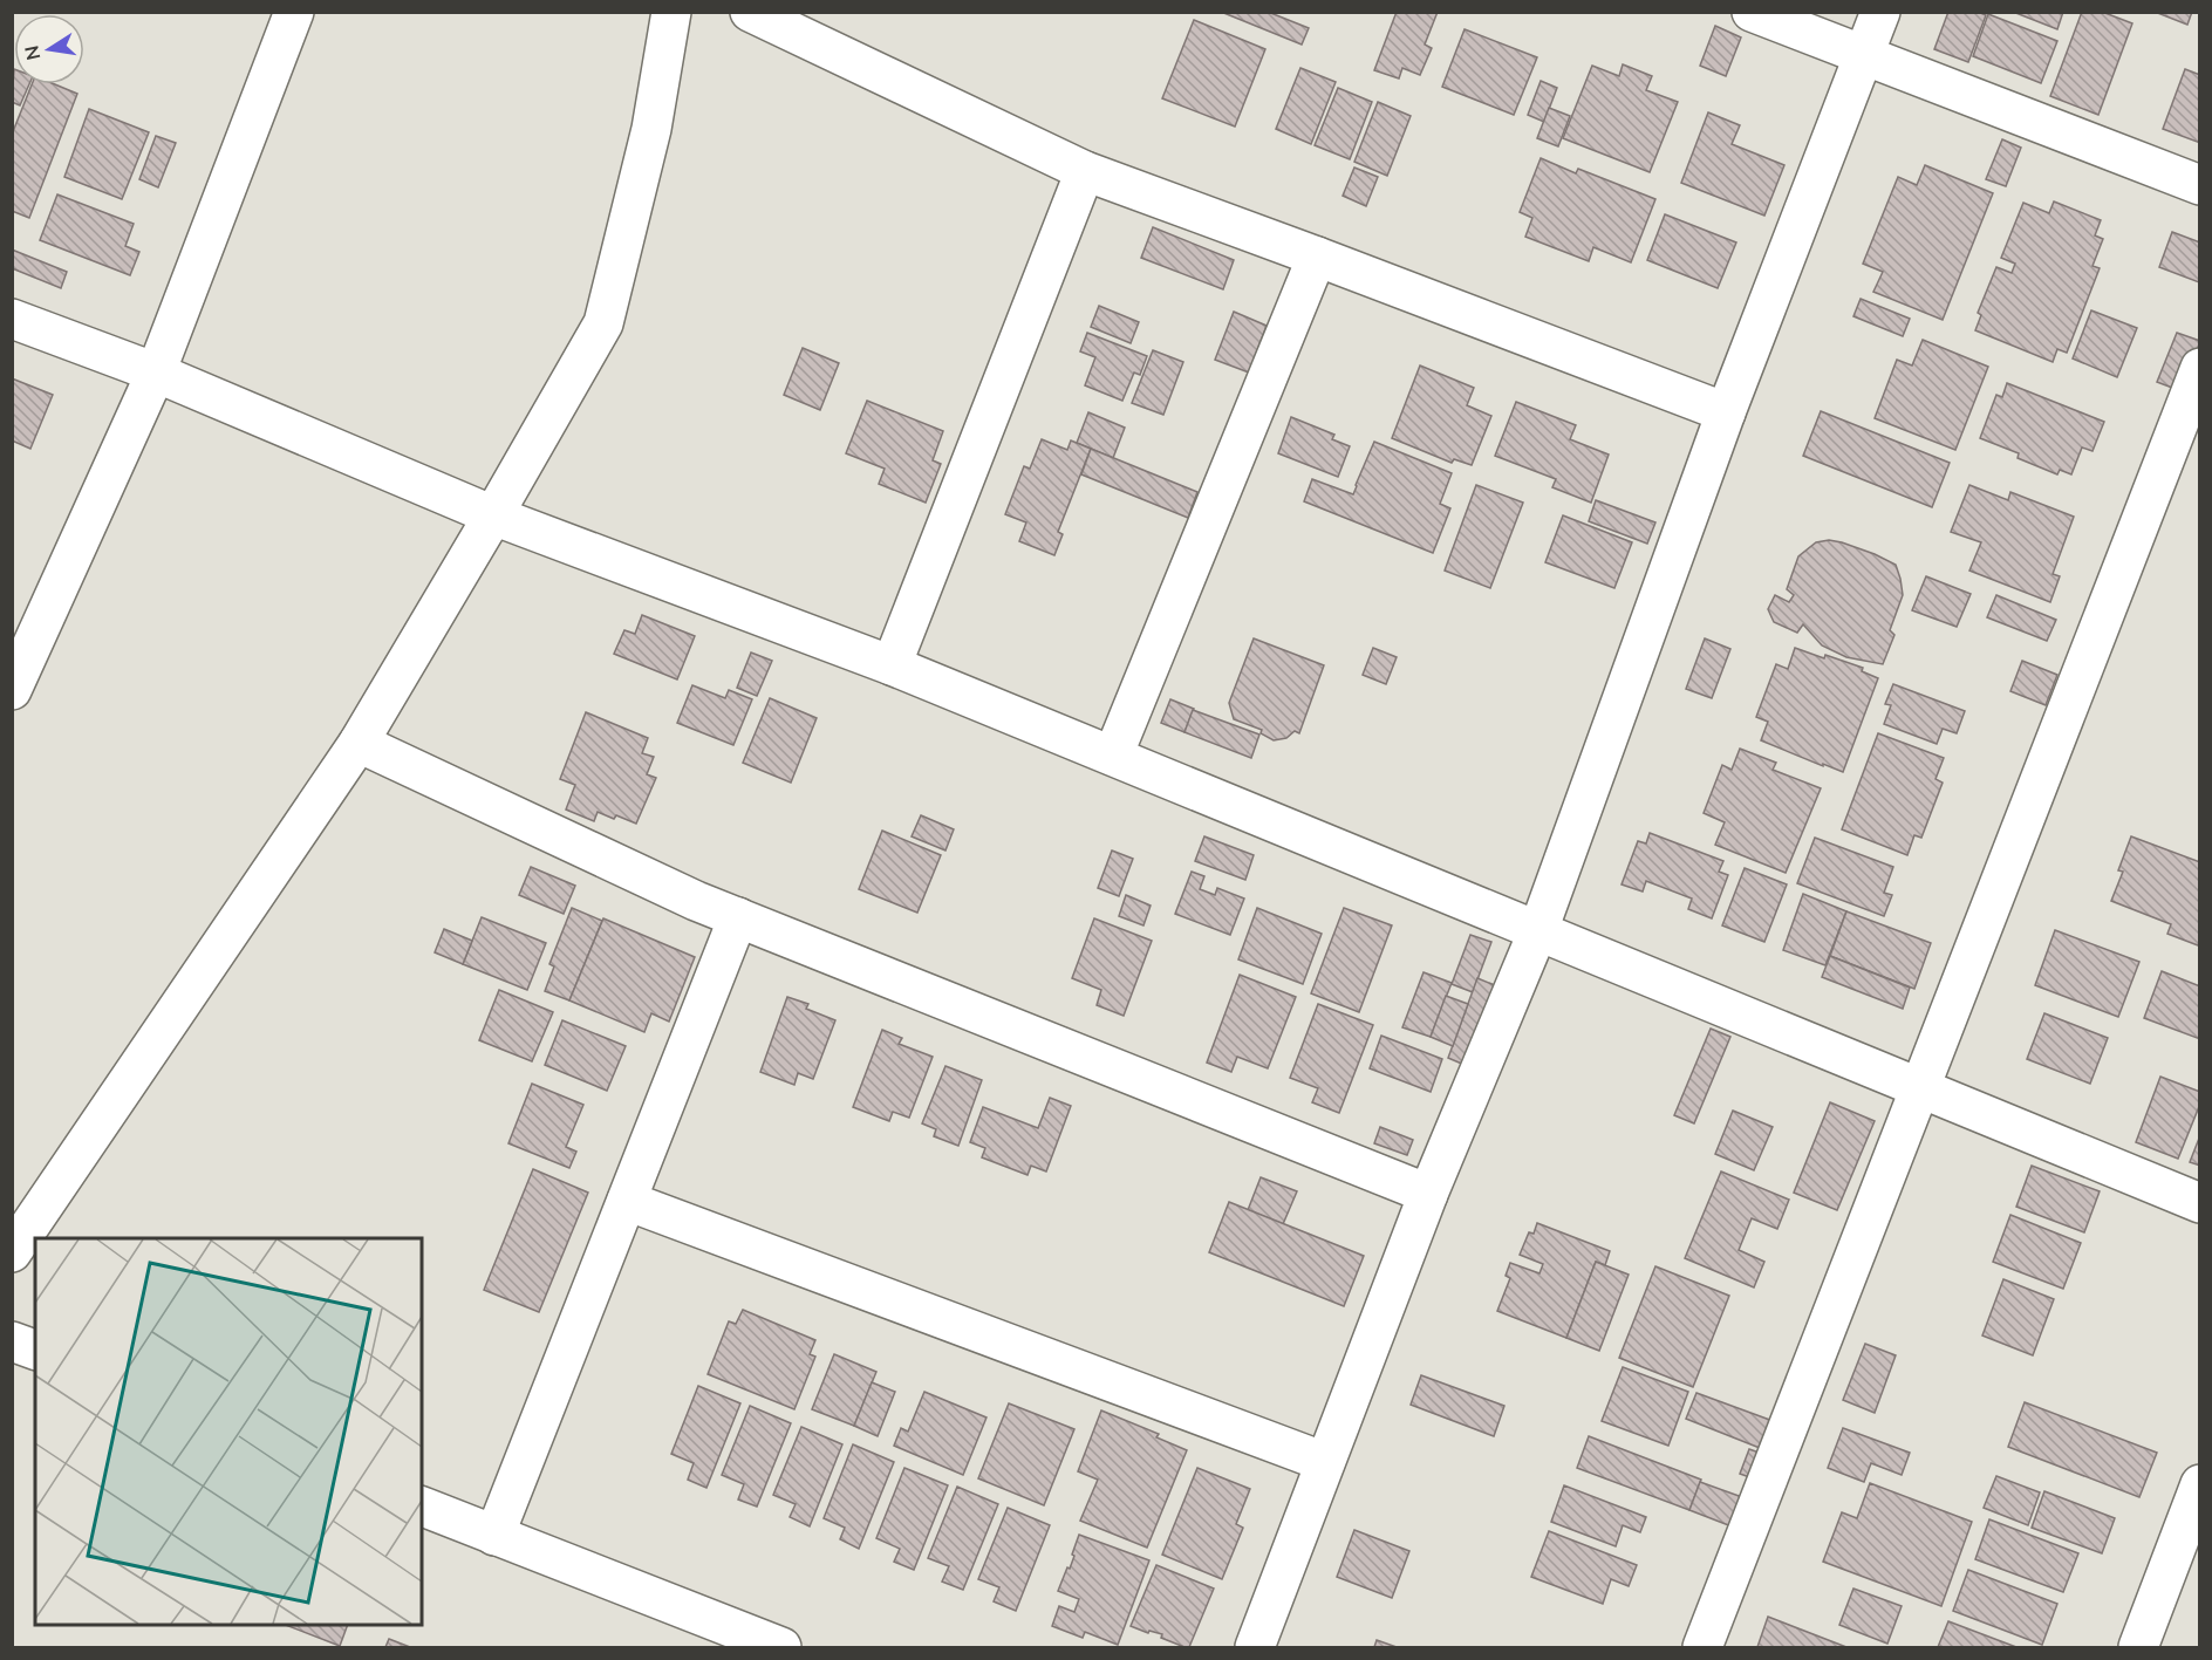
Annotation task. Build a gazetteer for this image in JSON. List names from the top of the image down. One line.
{"north":"left"}
